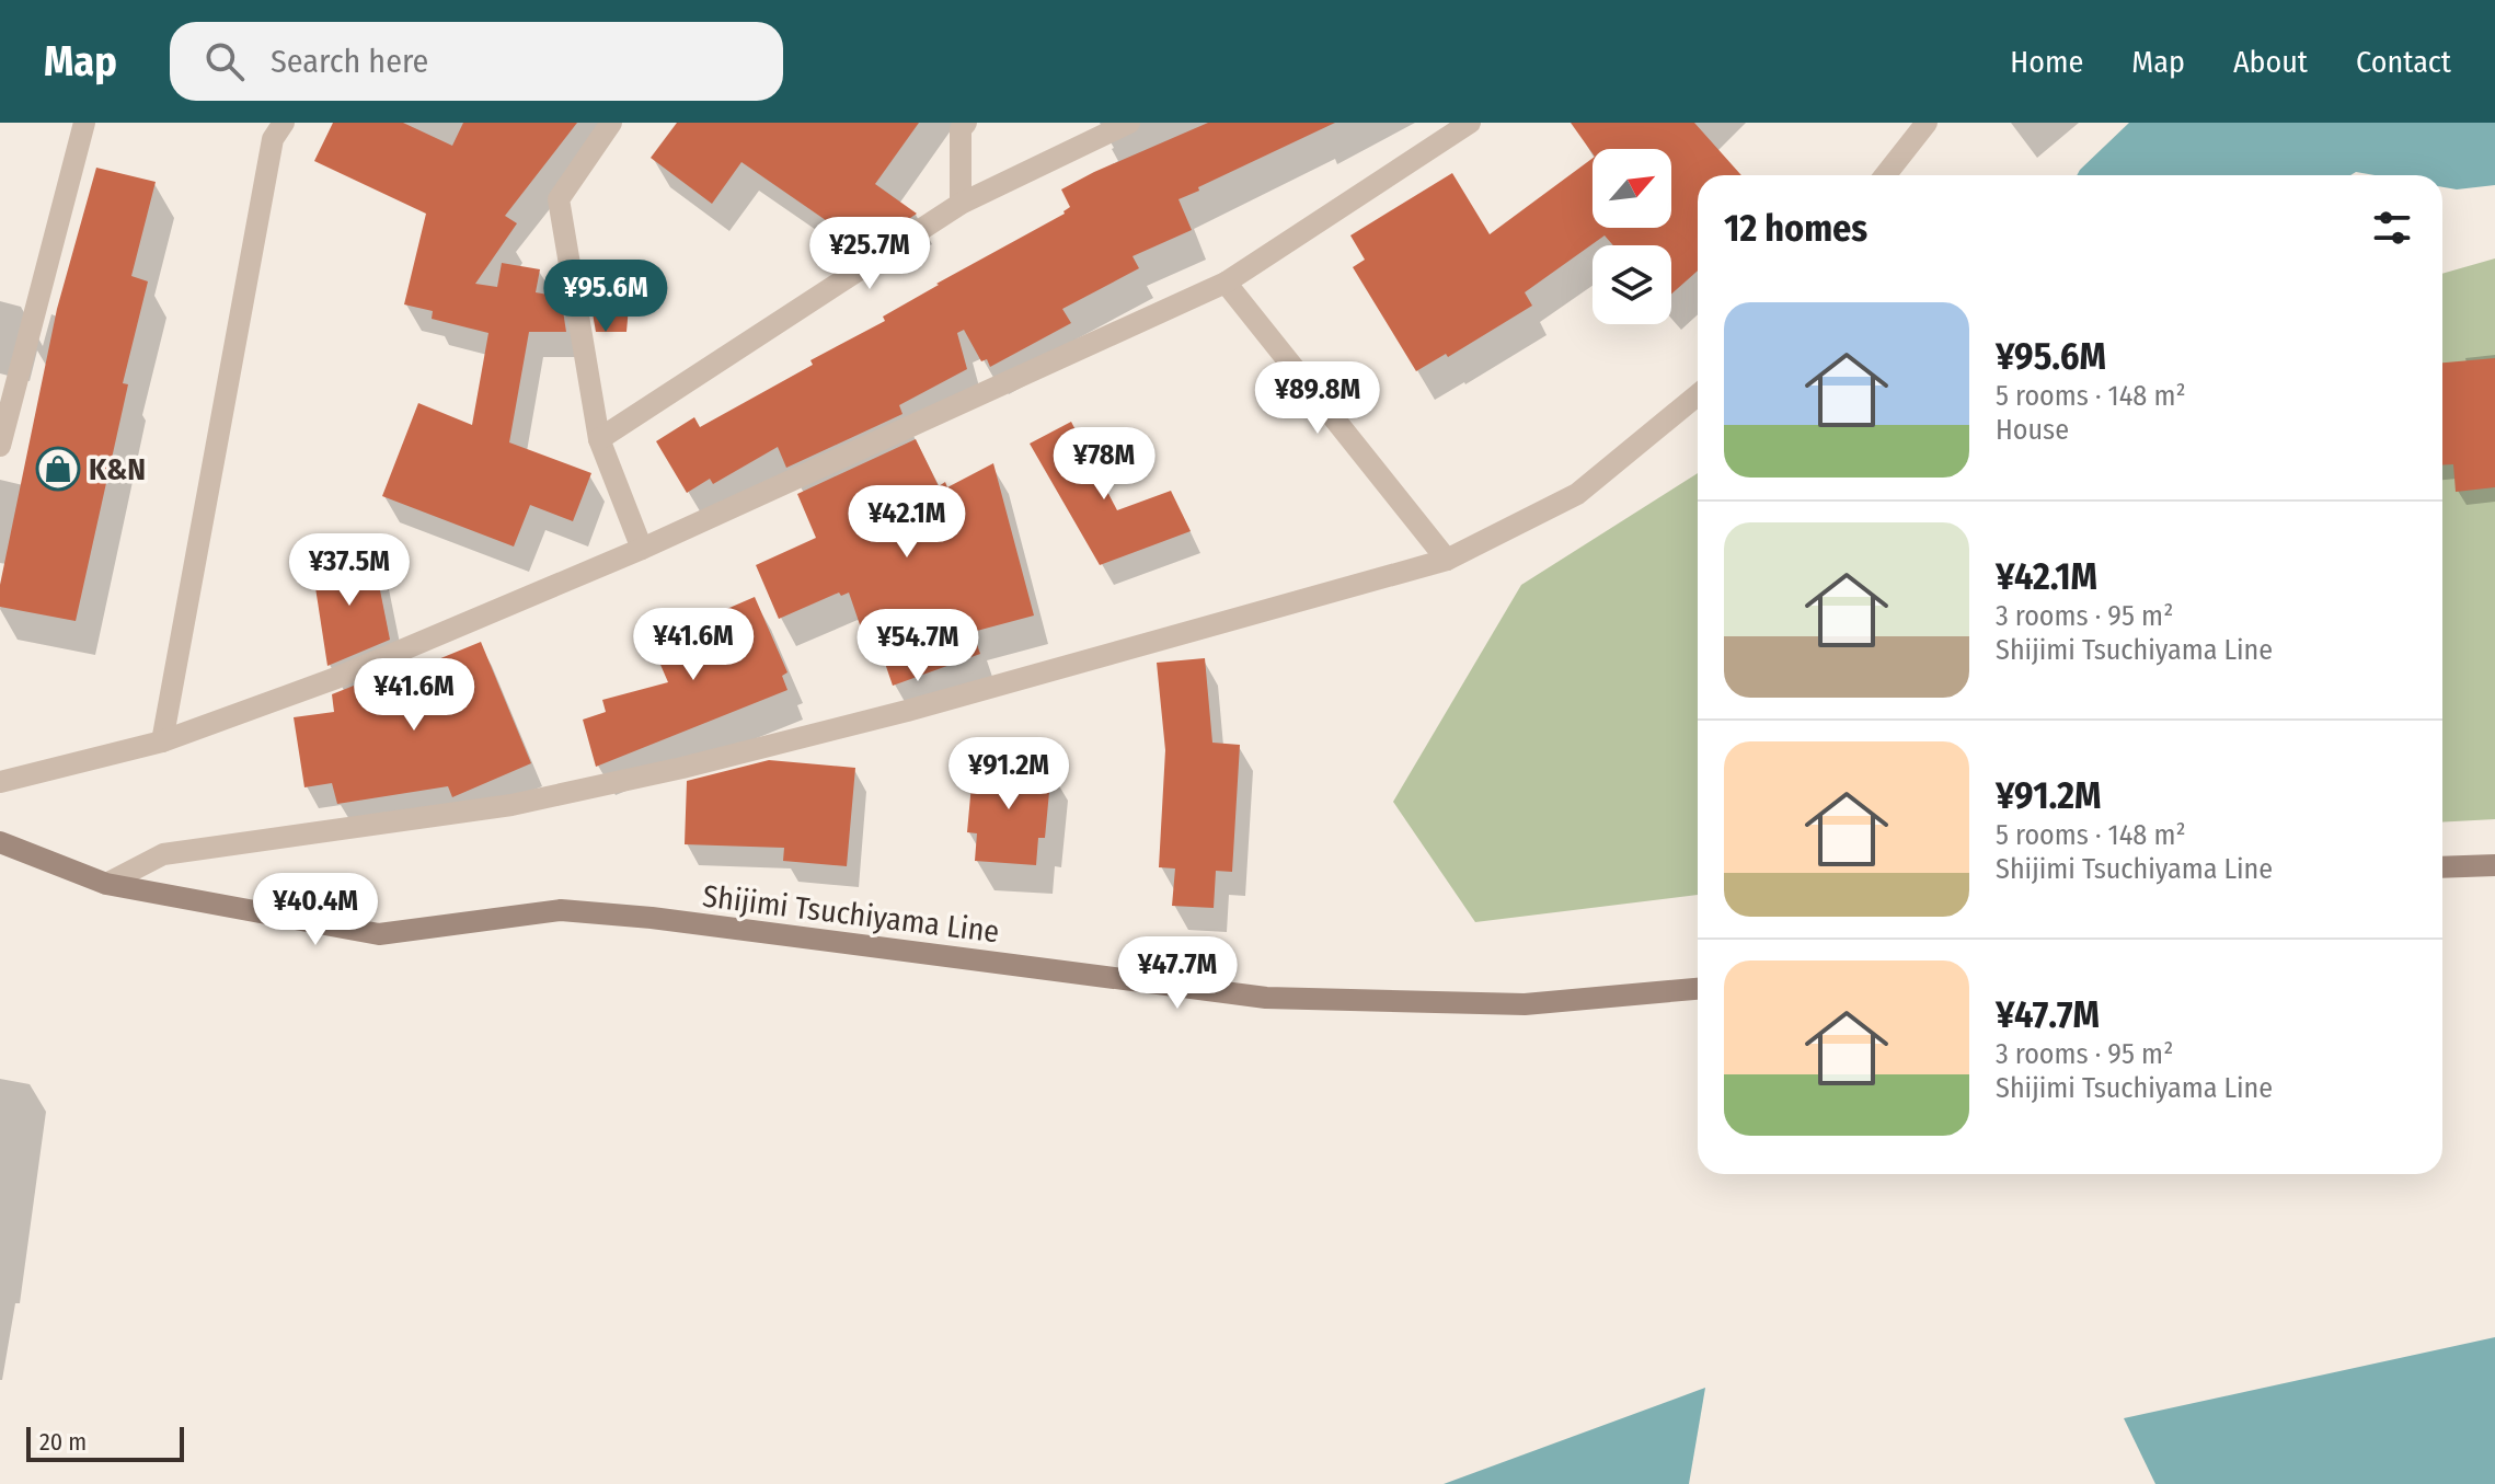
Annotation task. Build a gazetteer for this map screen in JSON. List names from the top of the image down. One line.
{"streets":{"main road":["Shijimi Tsuchiyama Line"]},"places":{"shop":["K&N"]},"scale_bar":"20 m","north":"top right","page":{"header":"Map","search":"Search here","nav":["Home","Map","About","Contact"],"heading":"12 homes","price":["¥25.7M","¥95.6M","¥89.8M","¥78M","¥42.1M","¥37.5M","¥41.6M","¥54.7M","¥41.6M","¥91.2M","¥40.4M","¥47.7M"],"list":[{"name":"¥95.6M","note":"5 rooms · 148 m² · House"},{"name":"¥42.1M","note":"3 rooms · 95 m² · Shijimi Tsuchiyama Line"},{"name":"¥91.2M","note":"5 rooms · 148 m² · Shijimi Tsuchiyama Line"},{"name":"¥47.7M","note":"3 rooms · 95 m² · Shijimi Tsuchiyama Line"}],"scale":"20 m"}}
